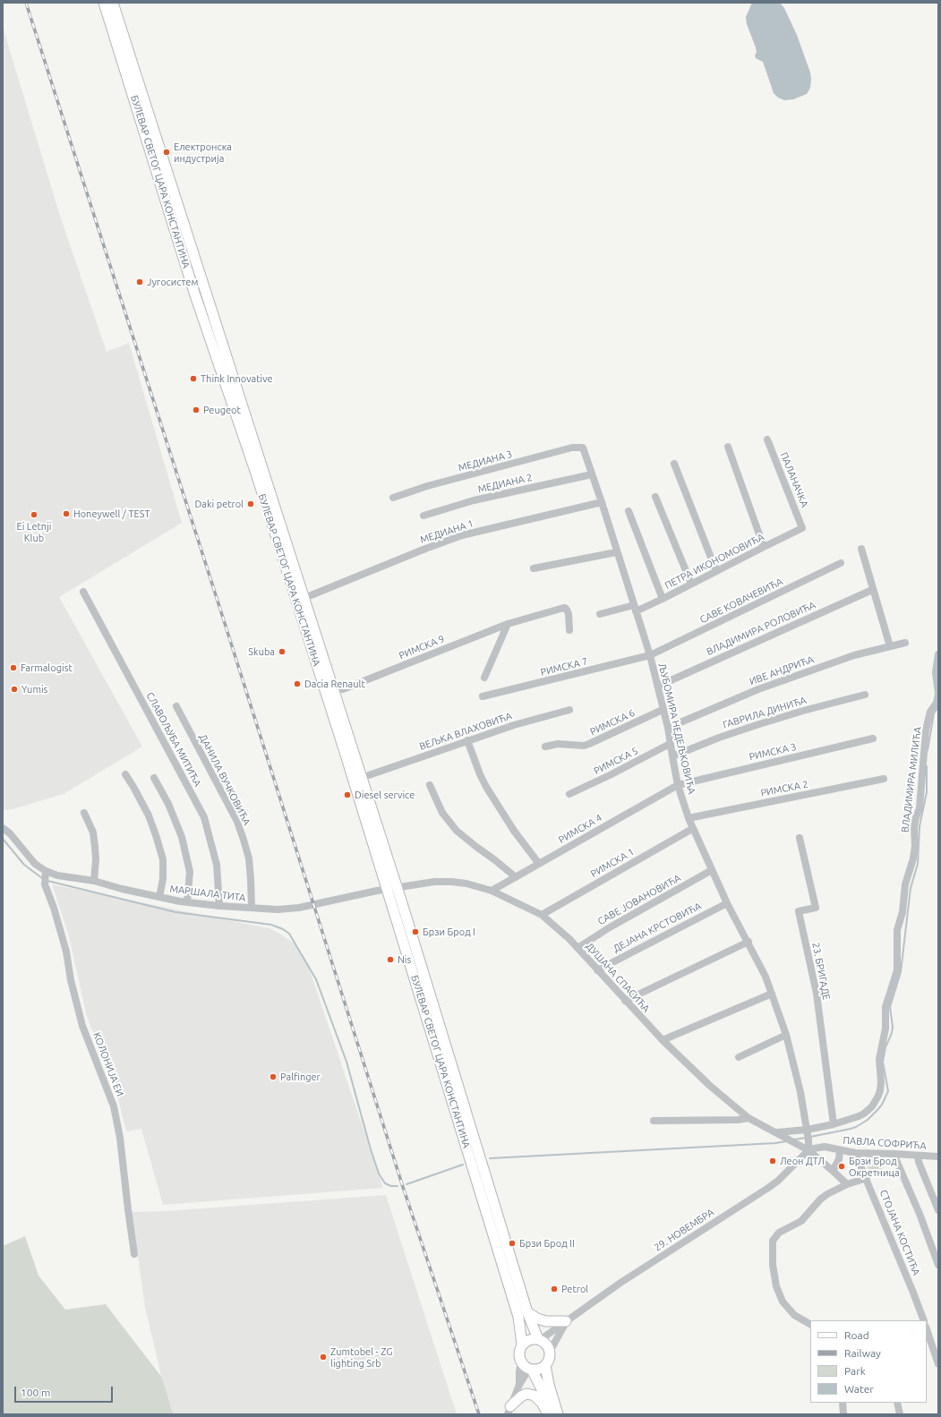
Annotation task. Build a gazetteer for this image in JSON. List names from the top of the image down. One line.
{"streets":{"main road":["БУЛЕВАР СВЕТОГ ЦАРА КОНСТАНТИНА"],"street":["МЕДИАНА 3","ПАЛАНАЧКА","МЕДИАНА 2","МЕДИАНА 1","ПЕТРА ИКОНОМОВИЋА","САВЕ КОВАЧЕВИЋА","ВЛАДИМИРА РОЛОВИЋА","РИМСКА 9","РИМСКА 7","ИВЕ АНДРИЋА","ГАВРИЛА ДИНИЋА","РИМСКА 6","ЉУБОМИРА НЕДЕЉКОВИЋА","ВЕЉКА ВЛАХОВИЋА","СЛАВОЉУБА МИТИЋА","РИМСКА 3","РИМСКА 5","ДАНИЛА ВУЧКОВИЋА","ВЛАДИМИРА МИЛИЋА","РИМСКА 2","РИМСКА 4","РИМСКА 1","МАРШАЛА ТИТА","САВЕ ЈОВАНОВИЋА","ДЕЈАНА КРСТОВИЋА","23. БРИГАДЕ","ДУШАНА СПАСИЋА","КОЛОНИЈА ЕИ","ПАВЛА СОФРИЋА","29. НОВЕМБРА","СТОЈАНА КОСТИЋА"]},"crossings":[["БУЛЕВАР СВЕТОГ ЦАРА КОНСТАНТИНА","МЕДИАНА 1"],["БУЛЕВАР СВЕТОГ ЦАРА КОНСТАНТИНА","МАРШАЛА ТИТА"],["БУЛЕВАР СВЕТОГ ЦАРА КОНСТАНТИНА","ДУШАНА СПАСИЋА"],["БУЛЕВАР СВЕТОГ ЦАРА КОНСТАНТИНА","29. НОВЕМБРА"],["МЕДИАНА 3","ЉУБОМИРА НЕДЕЉКОВИЋА"],["ПАЛАНАЧКА","ПЕТРА ИКОНОМОВИЋА"],["МЕДИАНА 2","ЉУБОМИРА НЕДЕЉКОВИЋА"],["МЕДИАНА 1","ЉУБОМИРА НЕДЕЉКОВИЋА"],["ПЕТРА ИКОНОМОВИЋА","ЉУБОМИРА НЕДЕЉКОВИЋА"],["САВЕ КОВАЧЕВИЋА","РИМСКА 7"],["САВЕ КОВАЧЕВИЋА","ЉУБОМИРА НЕДЕЉКОВИЋА"],["ВЛАДИМИРА РОЛОВИЋА","ЉУБОМИРА НЕДЕЉКОВИЋА"],["РИМСКА 7","ЉУБОМИРА НЕДЕЉКОВИЋА"],["ИВЕ АНДРИЋА","ЉУБОМИРА НЕДЕЉКОВИЋА"],["ГАВРИЛА ДИНИЋА","ЉУБОМИРА НЕДЕЉКОВИЋА"],["РИМСКА 6","ЉУБОМИРА НЕДЕЉКОВИЋА"],["ЉУБОМИРА НЕДЕЉКОВИЋА","РИМСКА 3"],["ЉУБОМИРА НЕДЕЉКОВИЋА","РИМСКА 5"],["ЉУБОМИРА НЕДЕЉКОВИЋА","ВЛАДИМИРА МИЛИЋА"],["ЉУБОМИРА НЕДЕЉКОВИЋА","РИМСКА 2"],["ЉУБОМИРА НЕДЕЉКОВИЋА","РИМСКА 4"],["ЉУБОМИРА НЕДЕЉКОВИЋА","РИМСКА 1"],["ЉУБОМИРА НЕДЕЉКОВИЋА","САВЕ ЈОВАНОВИЋА"],["ЉУБОМИРА НЕДЕЉКОВИЋА","ДЕЈАНА КРСТОВИЋА"],["ЉУБОМИРА НЕДЕЉКОВИЋА","ДУШАНА СПАСИЋА"],["ЉУБОМИРА НЕДЕЉКОВИЋА","ПАВЛА СОФРИЋА"],["ЉУБОМИРА НЕДЕЉКОВИЋА","29. НОВЕМБРА"],["СЛАВОЉУБА МИТИЋА","МАРШАЛА ТИТА"],["РИМСКА 3","РИМСКА 4"],["ДАНИЛА ВУЧКОВИЋА","МАРШАЛА ТИТА"],["ВЛАДИМИРА МИЛИЋА","23. БРИГАДЕ"],["ВЛАДИМИРА МИЛИЋА","ДУШАНА СПАСИЋА"],["РИМСКА 4","ДУШАНА СПАСИЋА"],["РИМСКА 1","ДУШАНА СПАСИЋА"],["МАРШАЛА ТИТА","ДУШАНА СПАСИЋА"],["МАРШАЛА ТИТА","КОЛОНИЈА ЕИ"],["САВЕ ЈОВАНОВИЋА","ДУШАНА СПАСИЋА"],["ДЕЈАНА КРСТОВИЋА","ДУШАНА СПАСИЋА"],["ДУШАНА СПАСИЋА","ПАВЛА СОФРИЋА"],["ДУШАНА СПАСИЋА","29. НОВЕМБРА"],["ПАВЛА СОФРИЋА","29. НОВЕМБРА"],["ПАВЛА СОФРИЋА","СТОЈАНА КОСТИЋА"]],"places":["Електронска индустрија","Југосистем","Think Innovative","Peugeot","Daki petrol","Honeywell / TEST","Ei Letnji Klub","Skuba","Farmalogist","Dacia Renault","Yumis","Diesel service","Брзи Брод I","Nis","Palfinger","Леон ДТЛ","Брзи Брод Окретница","Брзи Брод II","Petrol","Zumtobel - ZG lighting Srb"],"legend":["Road","Railway","Park","Water"],"scale_bar":"100 m"}
